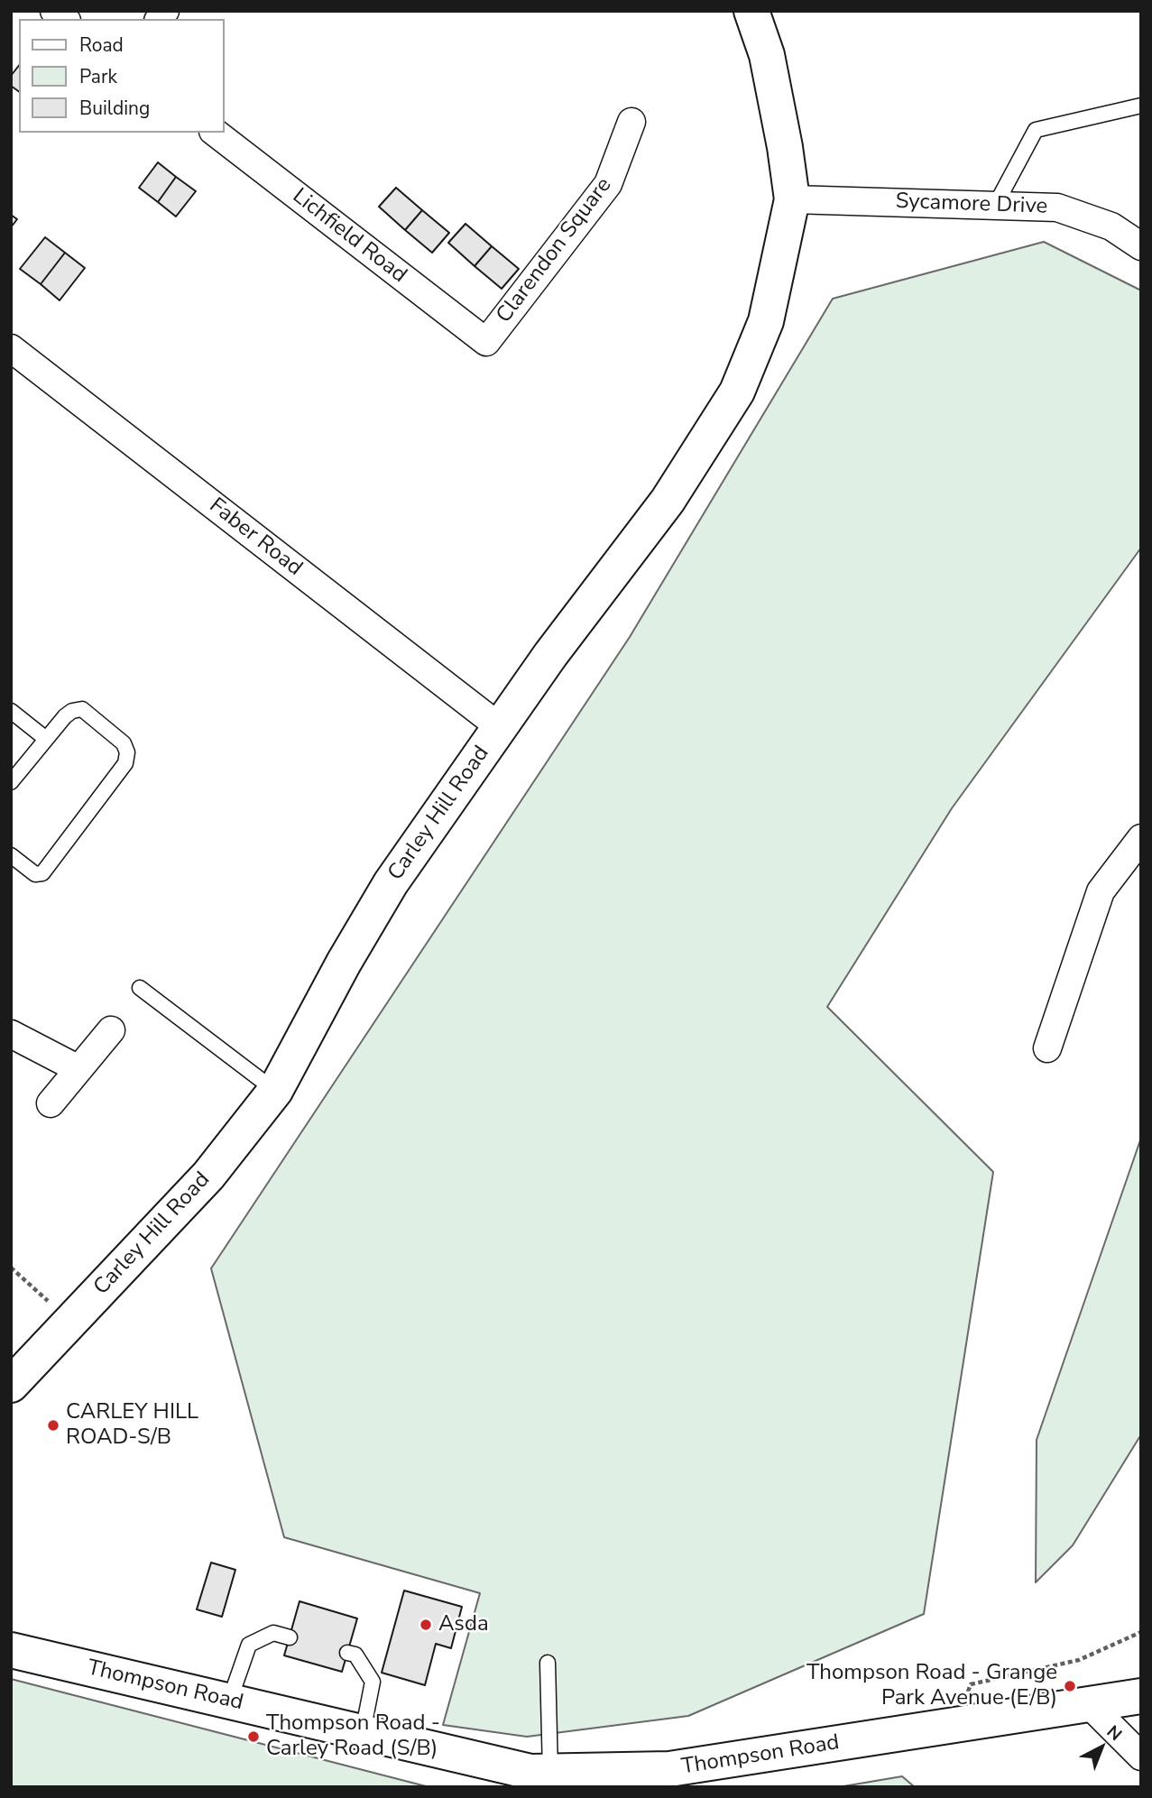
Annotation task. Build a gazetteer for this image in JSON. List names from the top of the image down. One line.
{"streets":{"street":["Sycamore Drive","Lichfield Road","Clarendon Square","Faber Road","Carley Hill Road","Thompson Road"]},"crossings":[["Sycamore Drive","Carley Hill Road"],["Lichfield Road","Clarendon Square"],["Faber Road","Carley Hill Road"]],"places":["CARLEY HILL ROAD-S/B","Asda","Thompson Road - Grange Park Avenue (E/B)","Thompson Road - Carley Road (S/B)"],"legend":["Road","Park","Building"],"north":"top right"}
